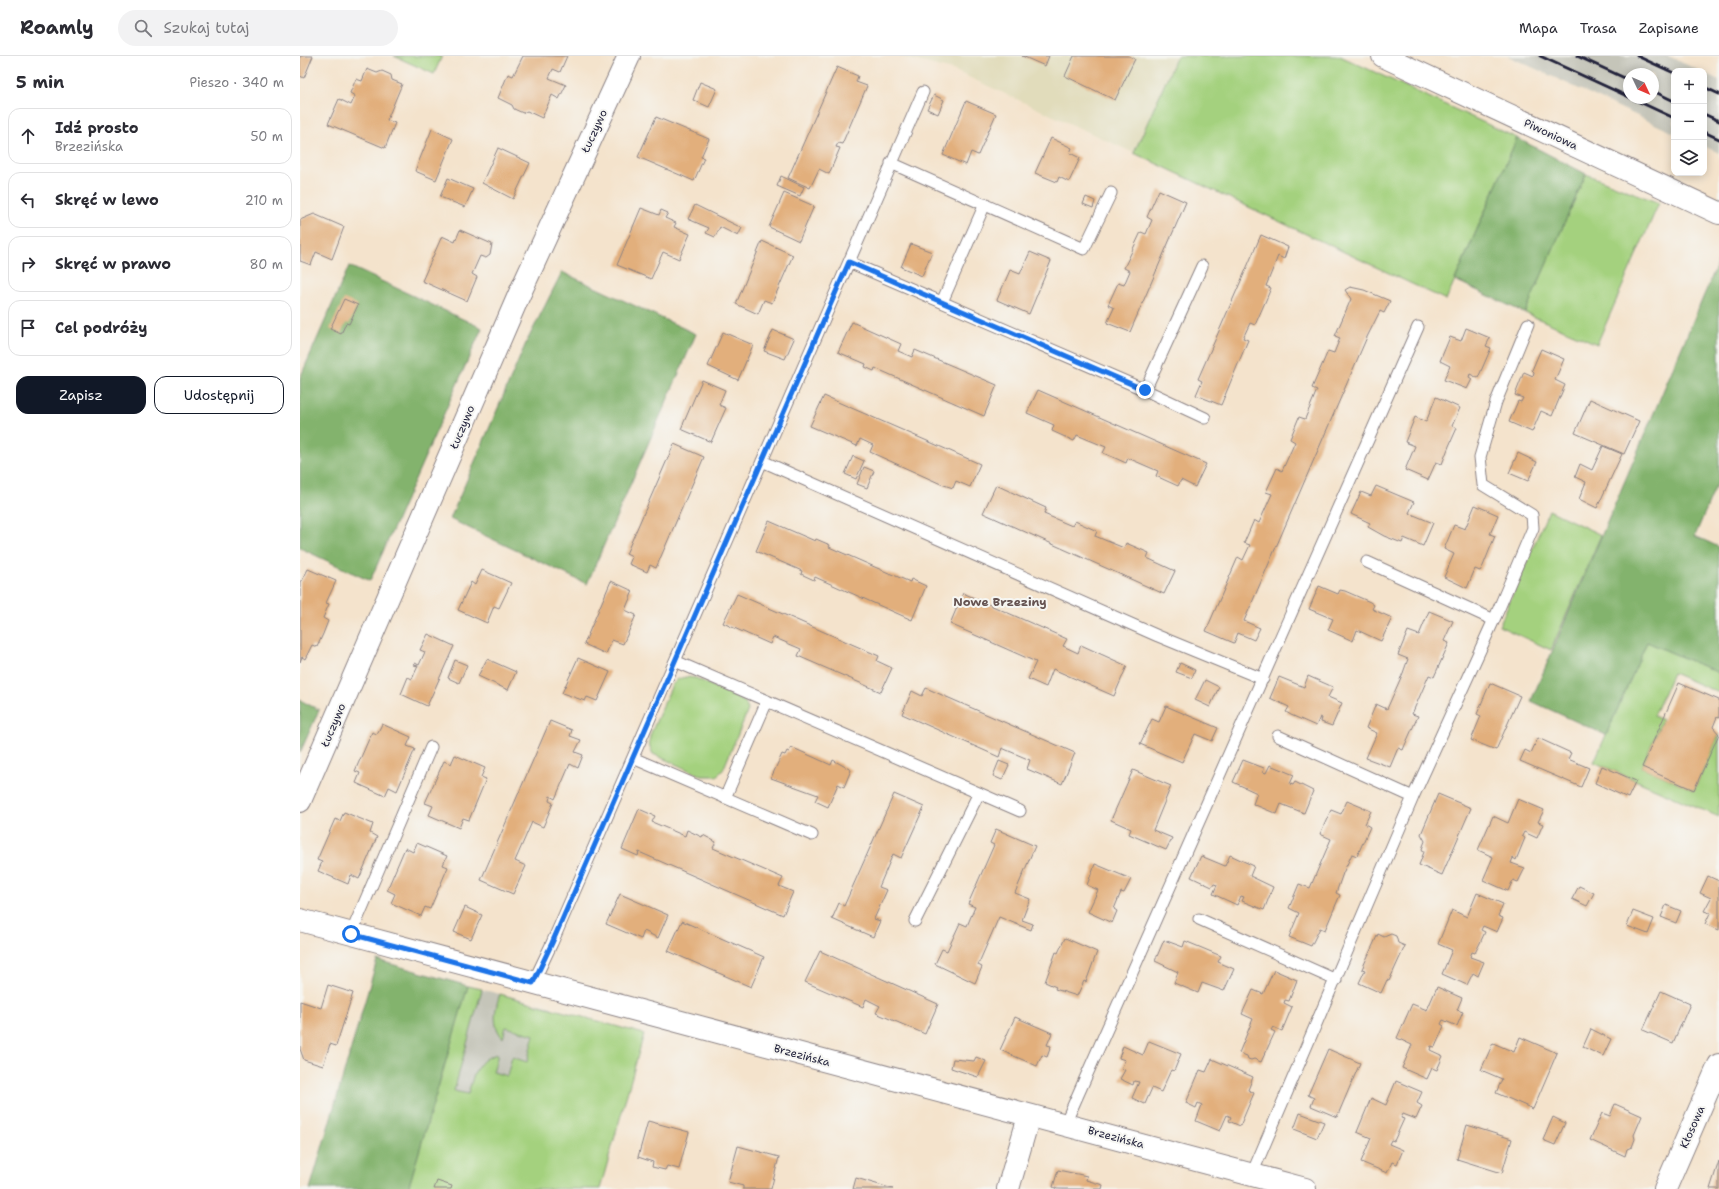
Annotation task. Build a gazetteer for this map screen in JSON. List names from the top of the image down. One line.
{"streets":{"street":["Łuczywo","Piwoniowa","Brzezińska","Kłosowa"]},"districts":["Nowe Brzeziny"],"north":"bottom right","page":{"header":"Roamly","search":"Szukaj tutaj","nav":["Mapa","Trasa","Zapisane"],"heading":["5 min","Pieszo · 340 m"],"map_buttons":["+","−"],"list":[["Idź prosto","Brzezińska","50 m"],["Skręć w lewo","210 m"],["Skręć w prawo","80 m"],"Cel podróży"],"buttons":["Zapisz","Udostępnij"]}}
